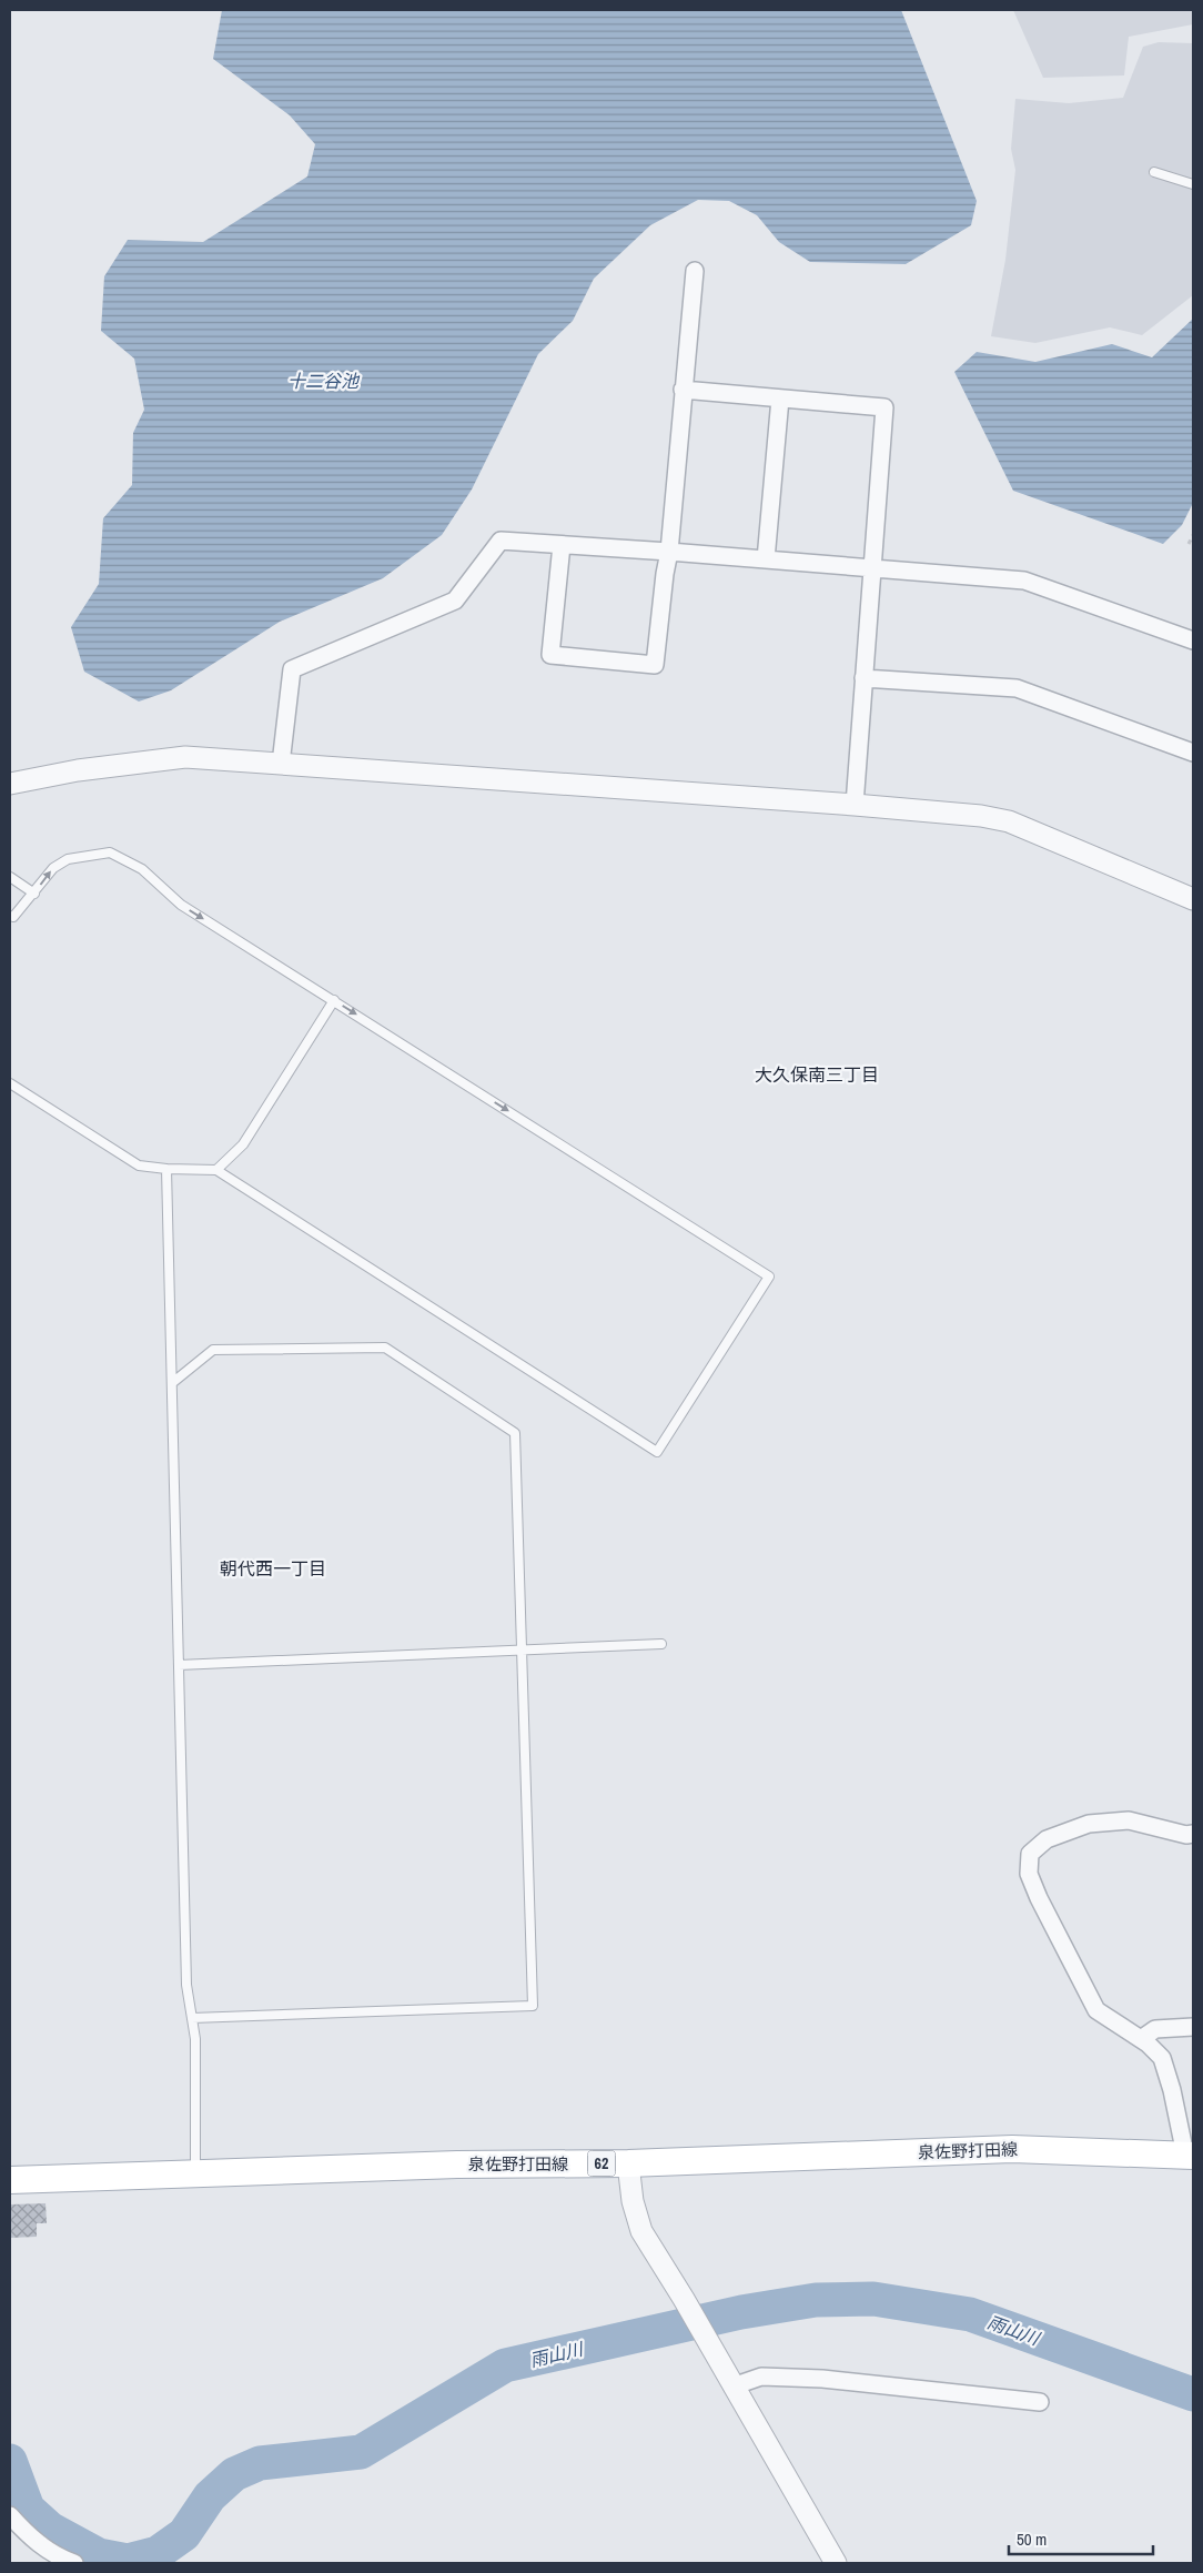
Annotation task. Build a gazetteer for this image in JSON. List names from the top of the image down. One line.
{"streets":{"main road":["泉佐野打田線","62"]},"districts":["大久保南三丁目","朝代西一丁目"],"water":["十二谷池","雨山川"],"scale_bar":"50 m"}
